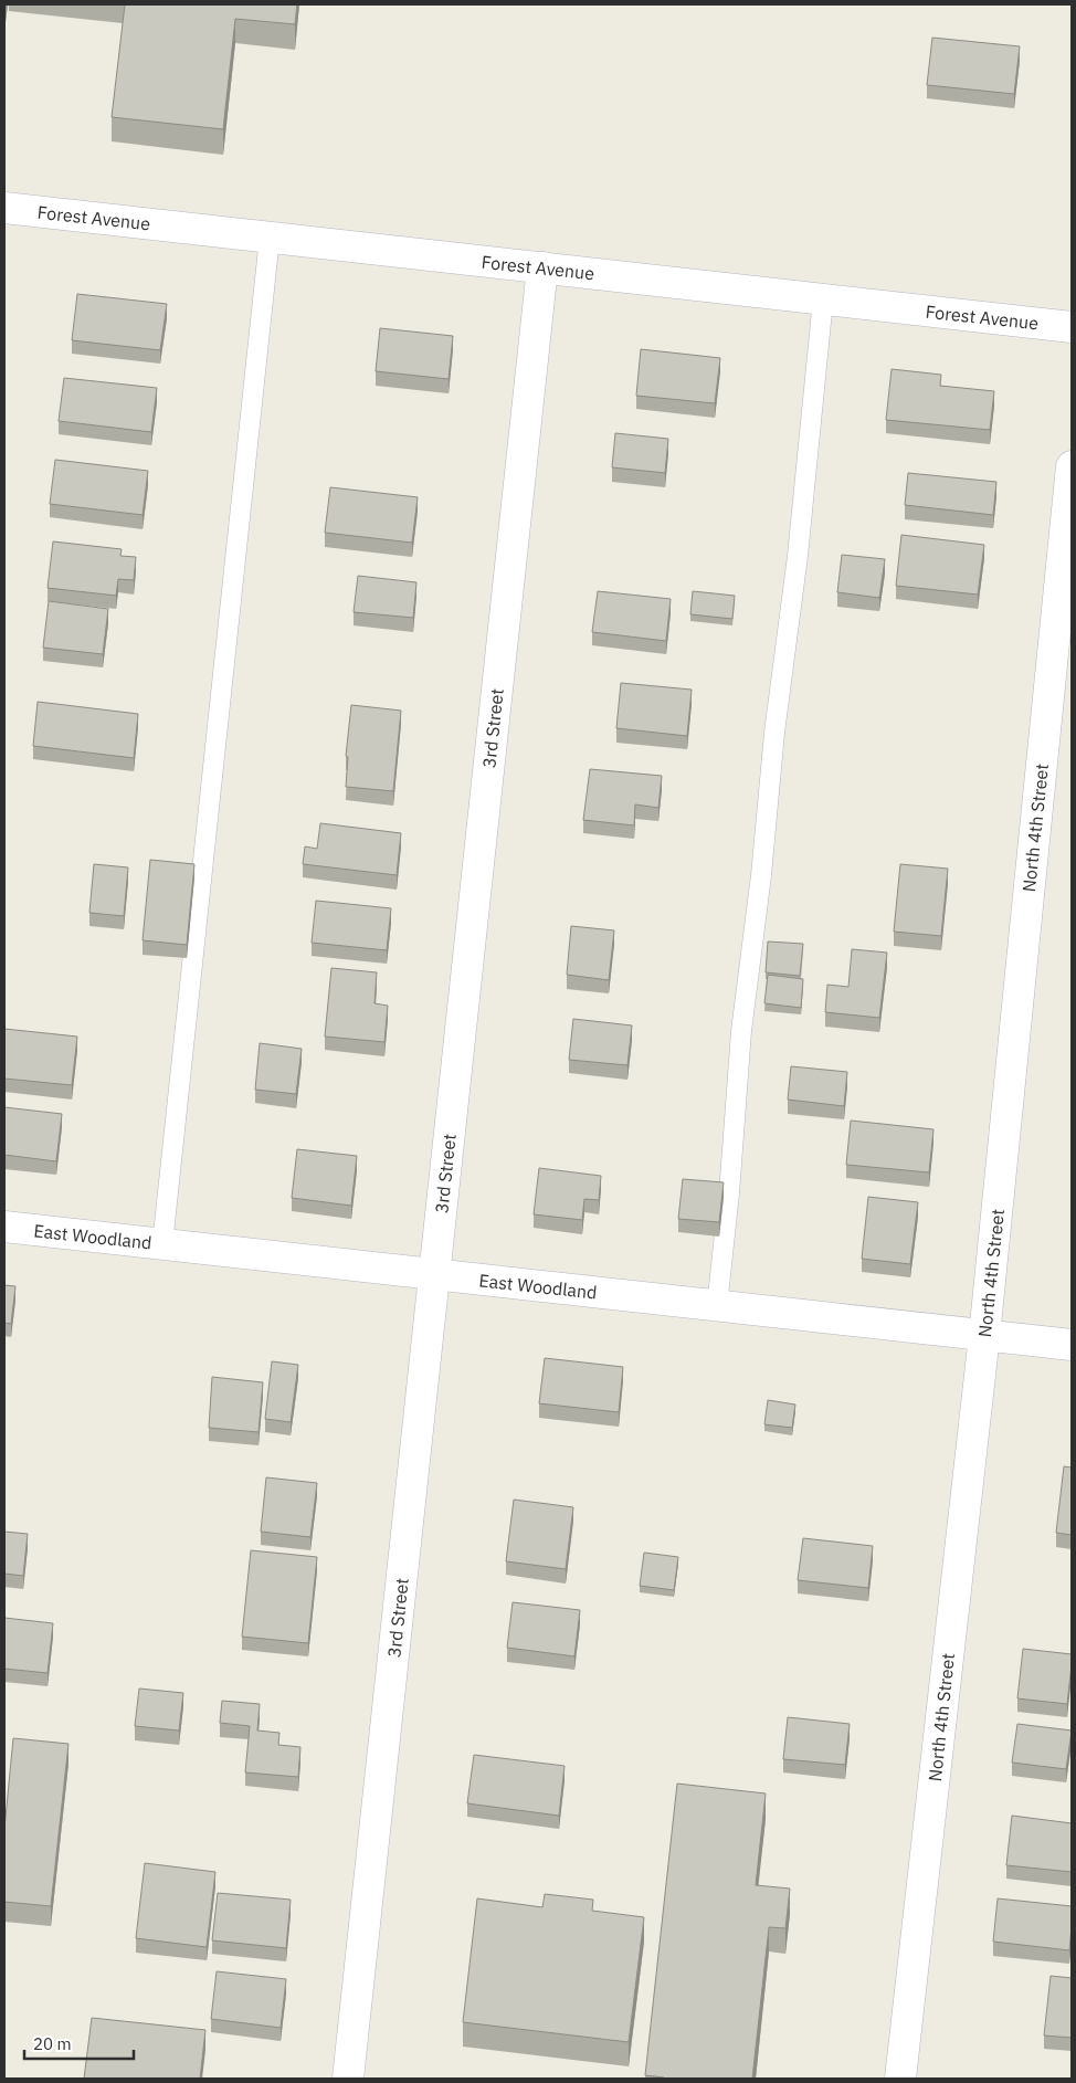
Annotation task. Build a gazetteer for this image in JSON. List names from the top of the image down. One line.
{"streets":{"street":["Forest Avenue","3rd Street","North 4th Street","East Woodland"]},"crossings":[["Forest Avenue","3rd Street"],["3rd Street","East Woodland"],["North 4th Street","East Woodland"]],"scale_bar":"20 m"}
